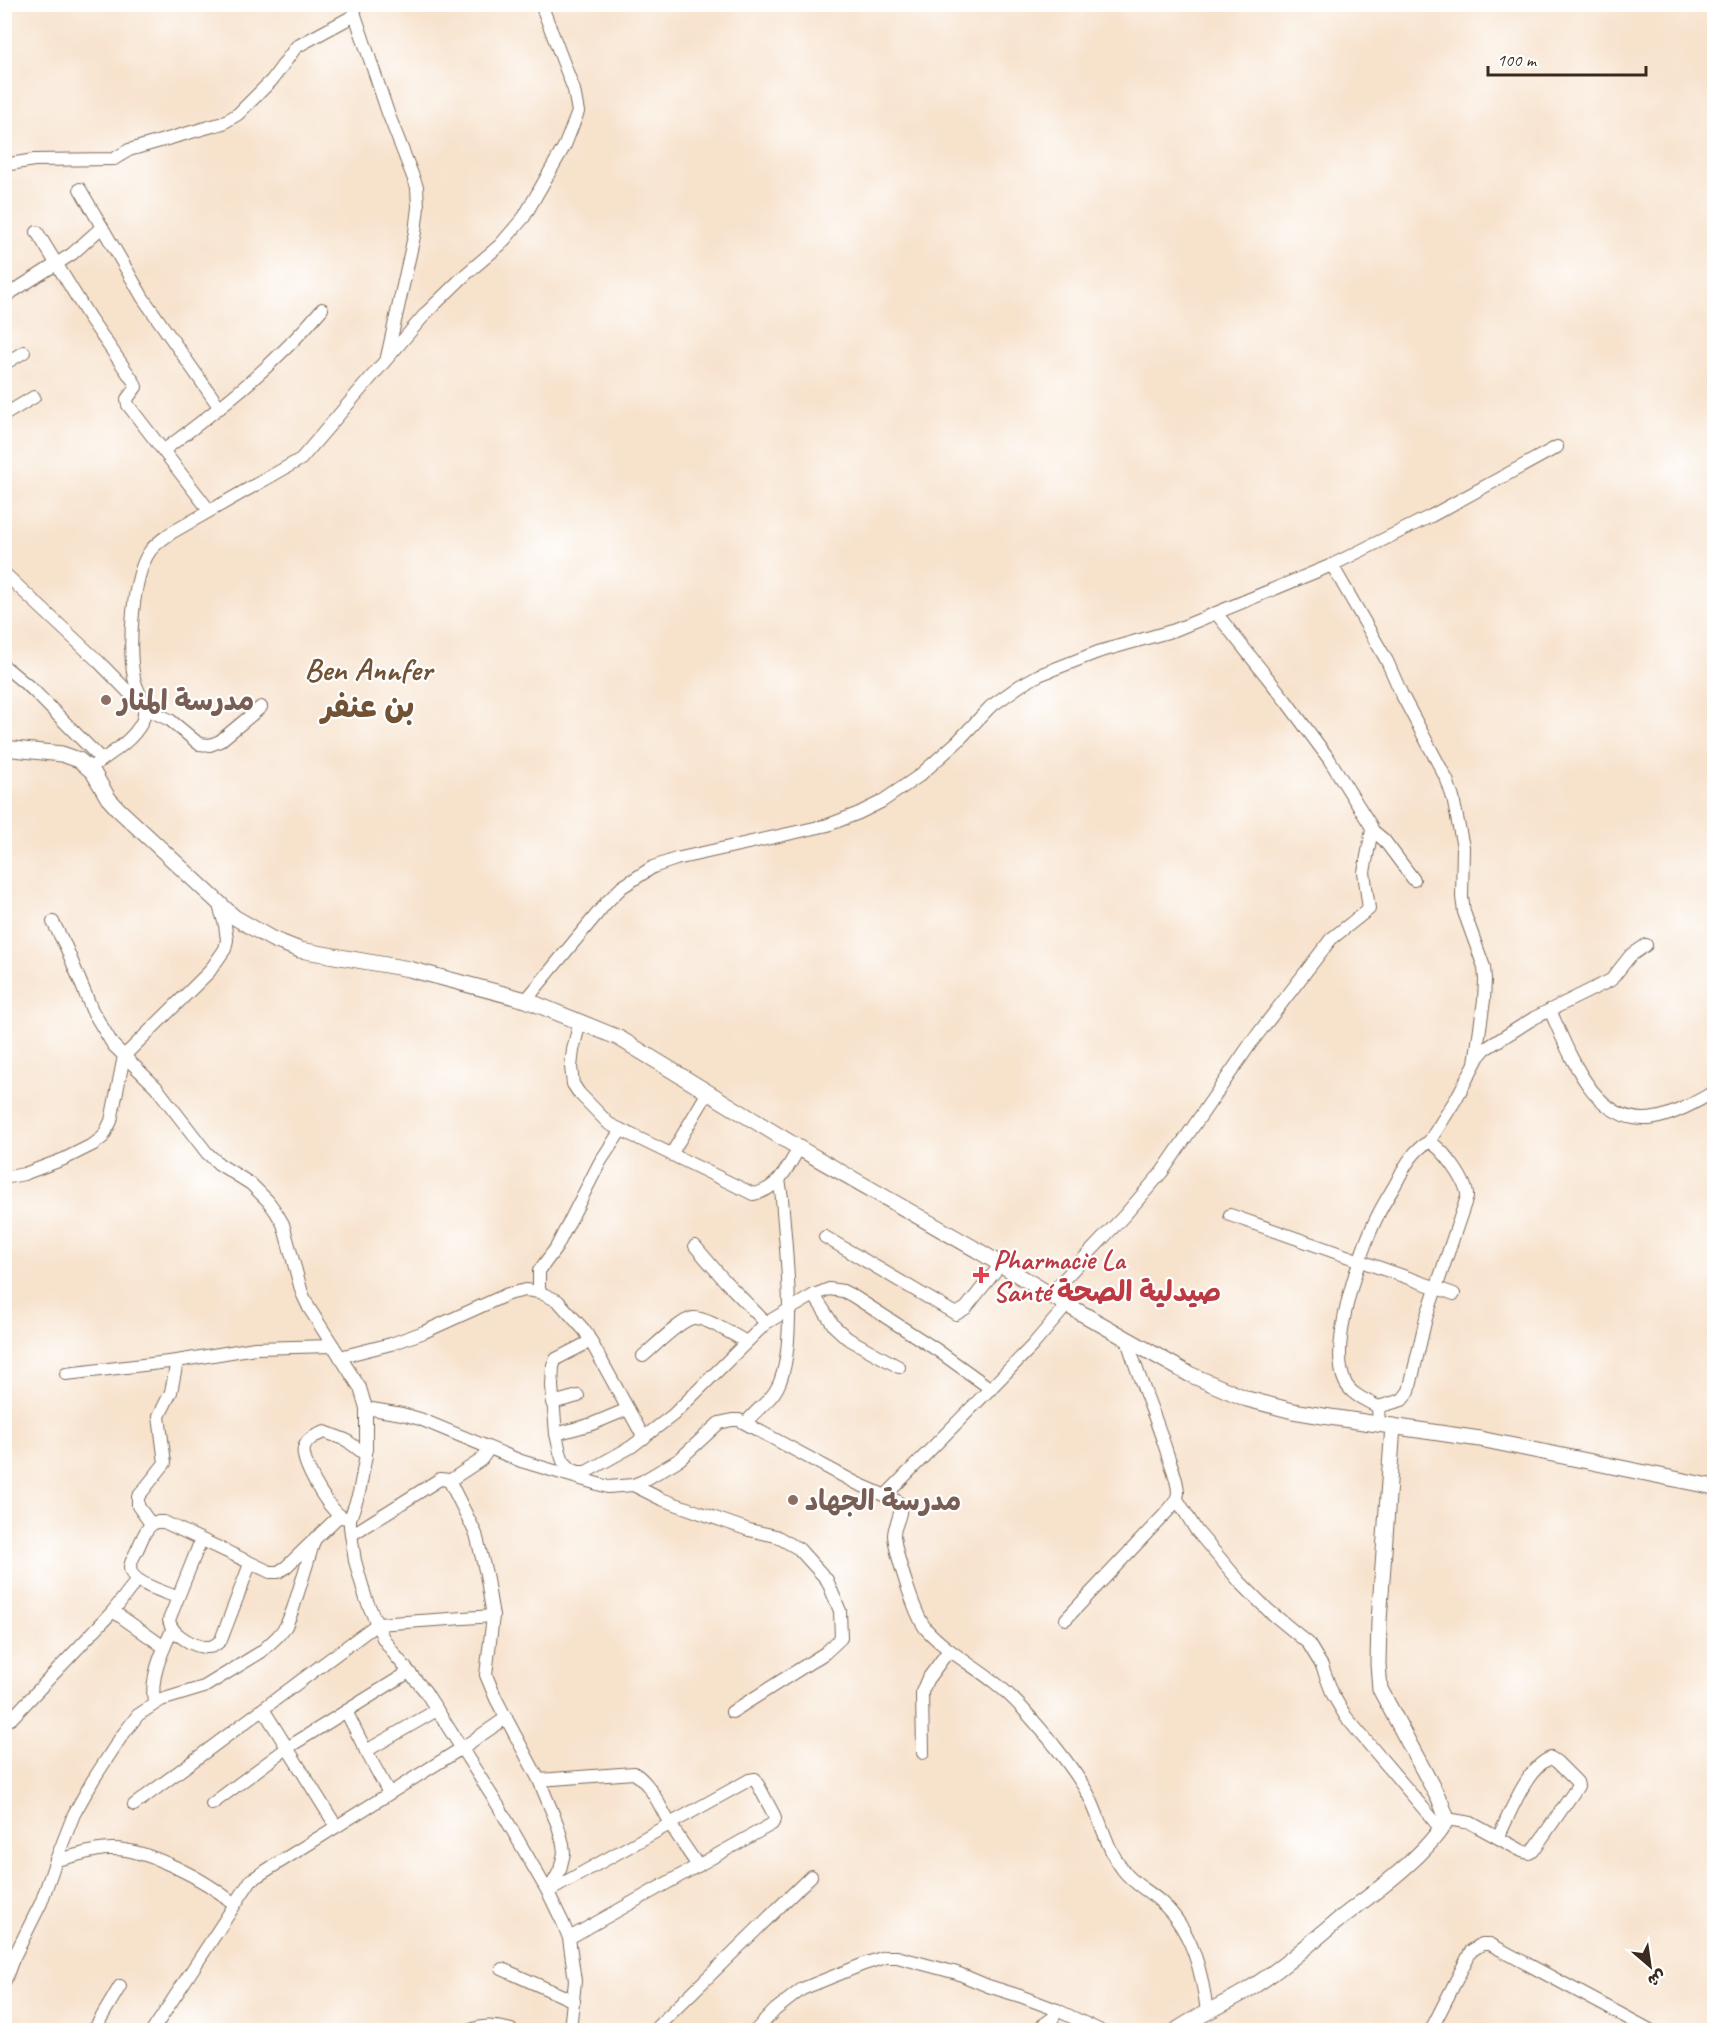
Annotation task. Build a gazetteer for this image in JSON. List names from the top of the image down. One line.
{"districts":["Ben Annfer بن عنفر"],"places":{"other":["مدرسة المنار","مدرسة الجهاد"],"health":["Pharmacie La Santé صيدلية الصحة"]},"scale_bar":"100 m","north":"bottom right"}
